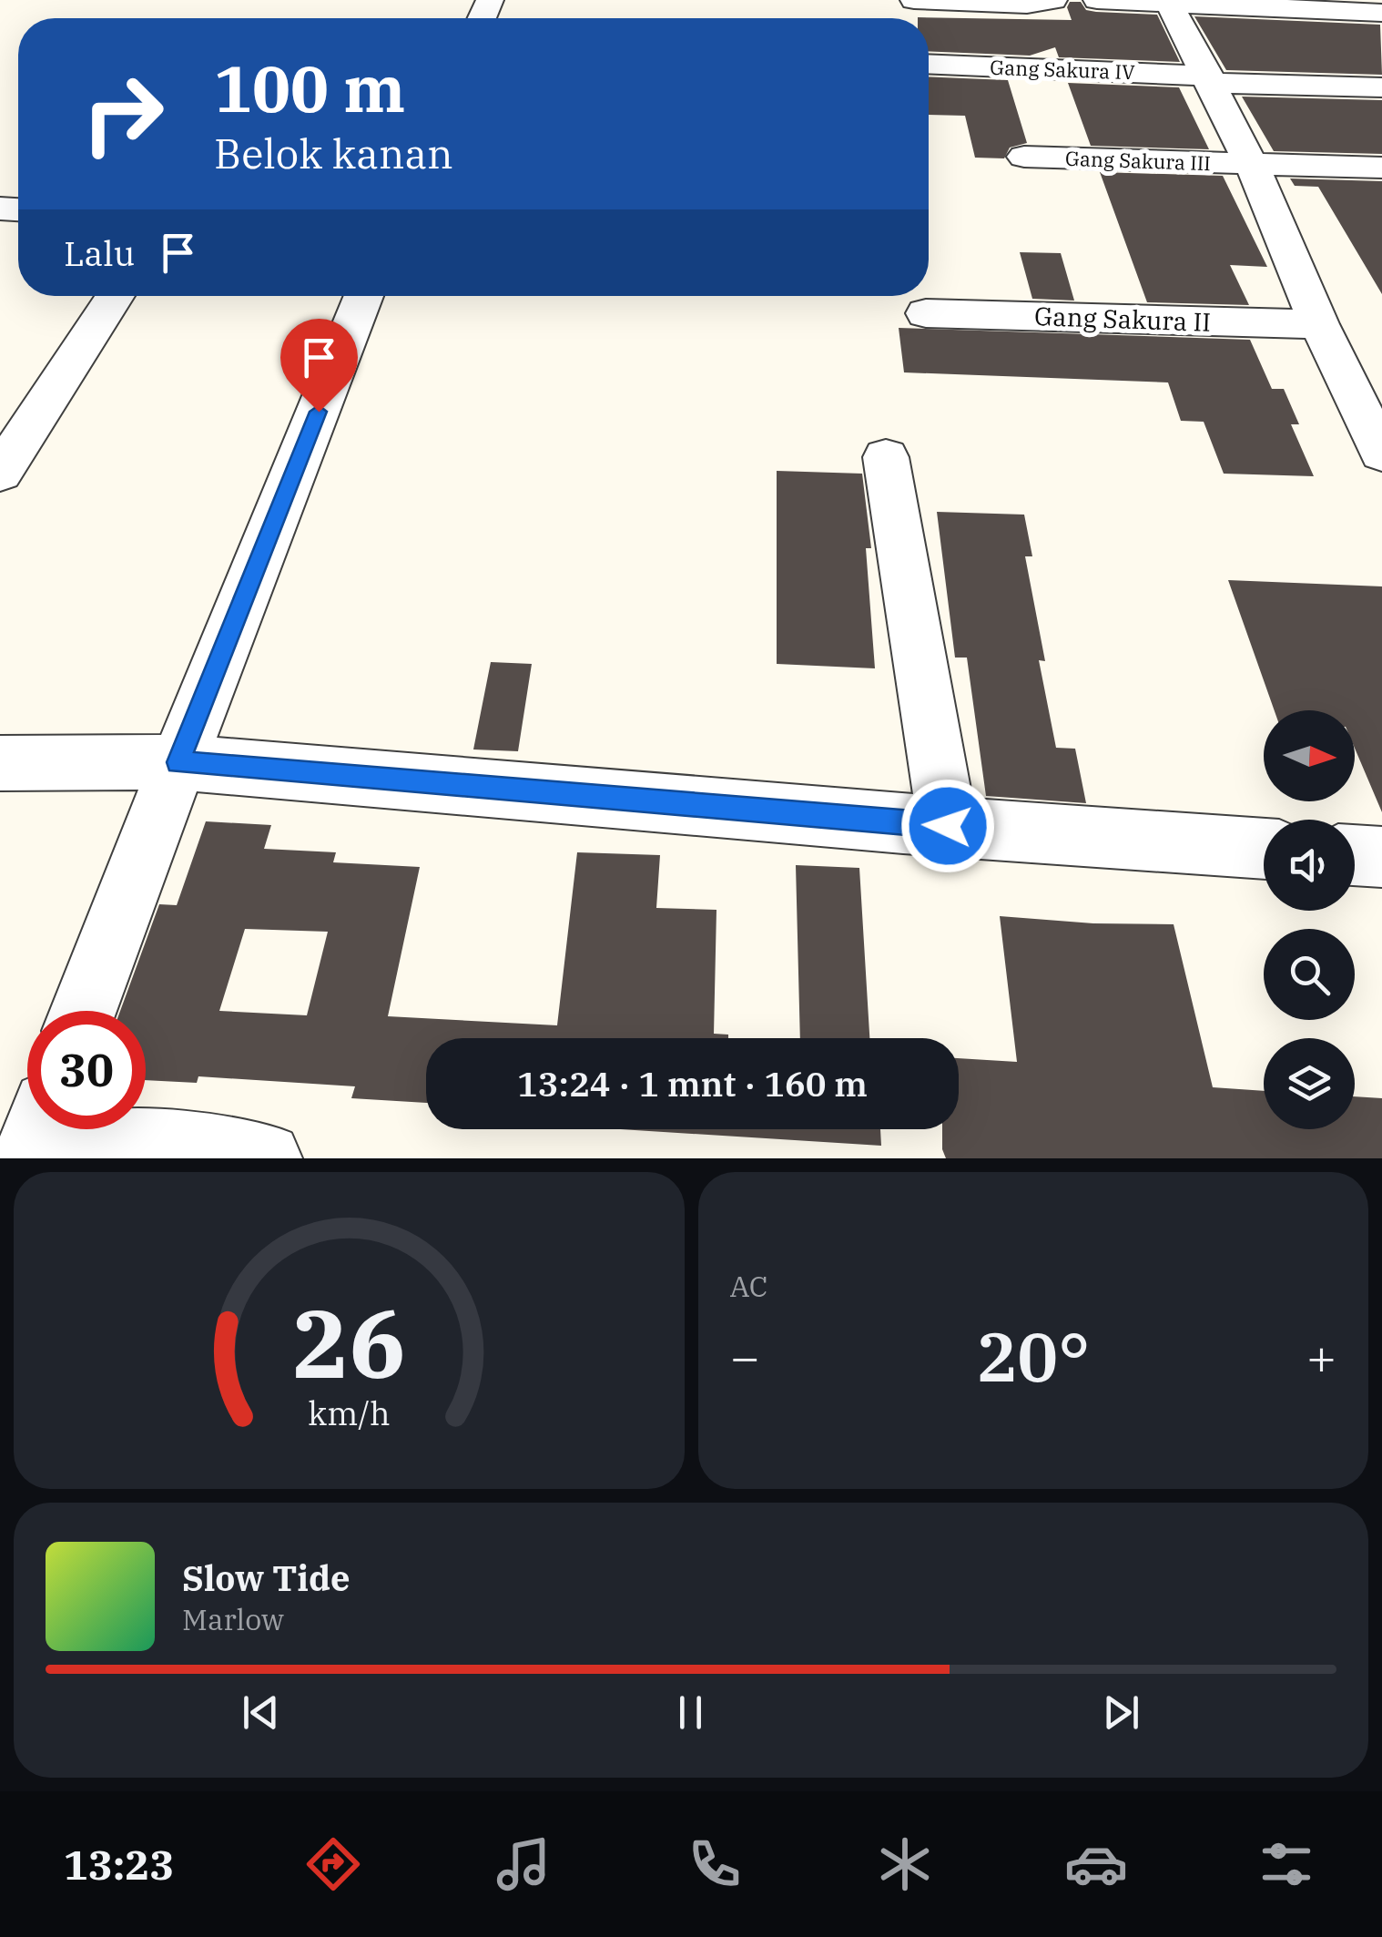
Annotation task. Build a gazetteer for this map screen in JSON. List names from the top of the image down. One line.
{"streets":{"street":["Gang Sakura IV","Gang Sakura III","Gang Sakura II"]},"north":"right","page":{"turn":["100 m","Belok kanan"],"then":"Lalu","limit":"30","trip":"13:24 · 1 mnt · 160 m","tile":"AC","heat":["−","20°","+"],"song":["Slow Tide","Marlow"],"tabs":"13:23","gauge":["26","km/h"]}}
